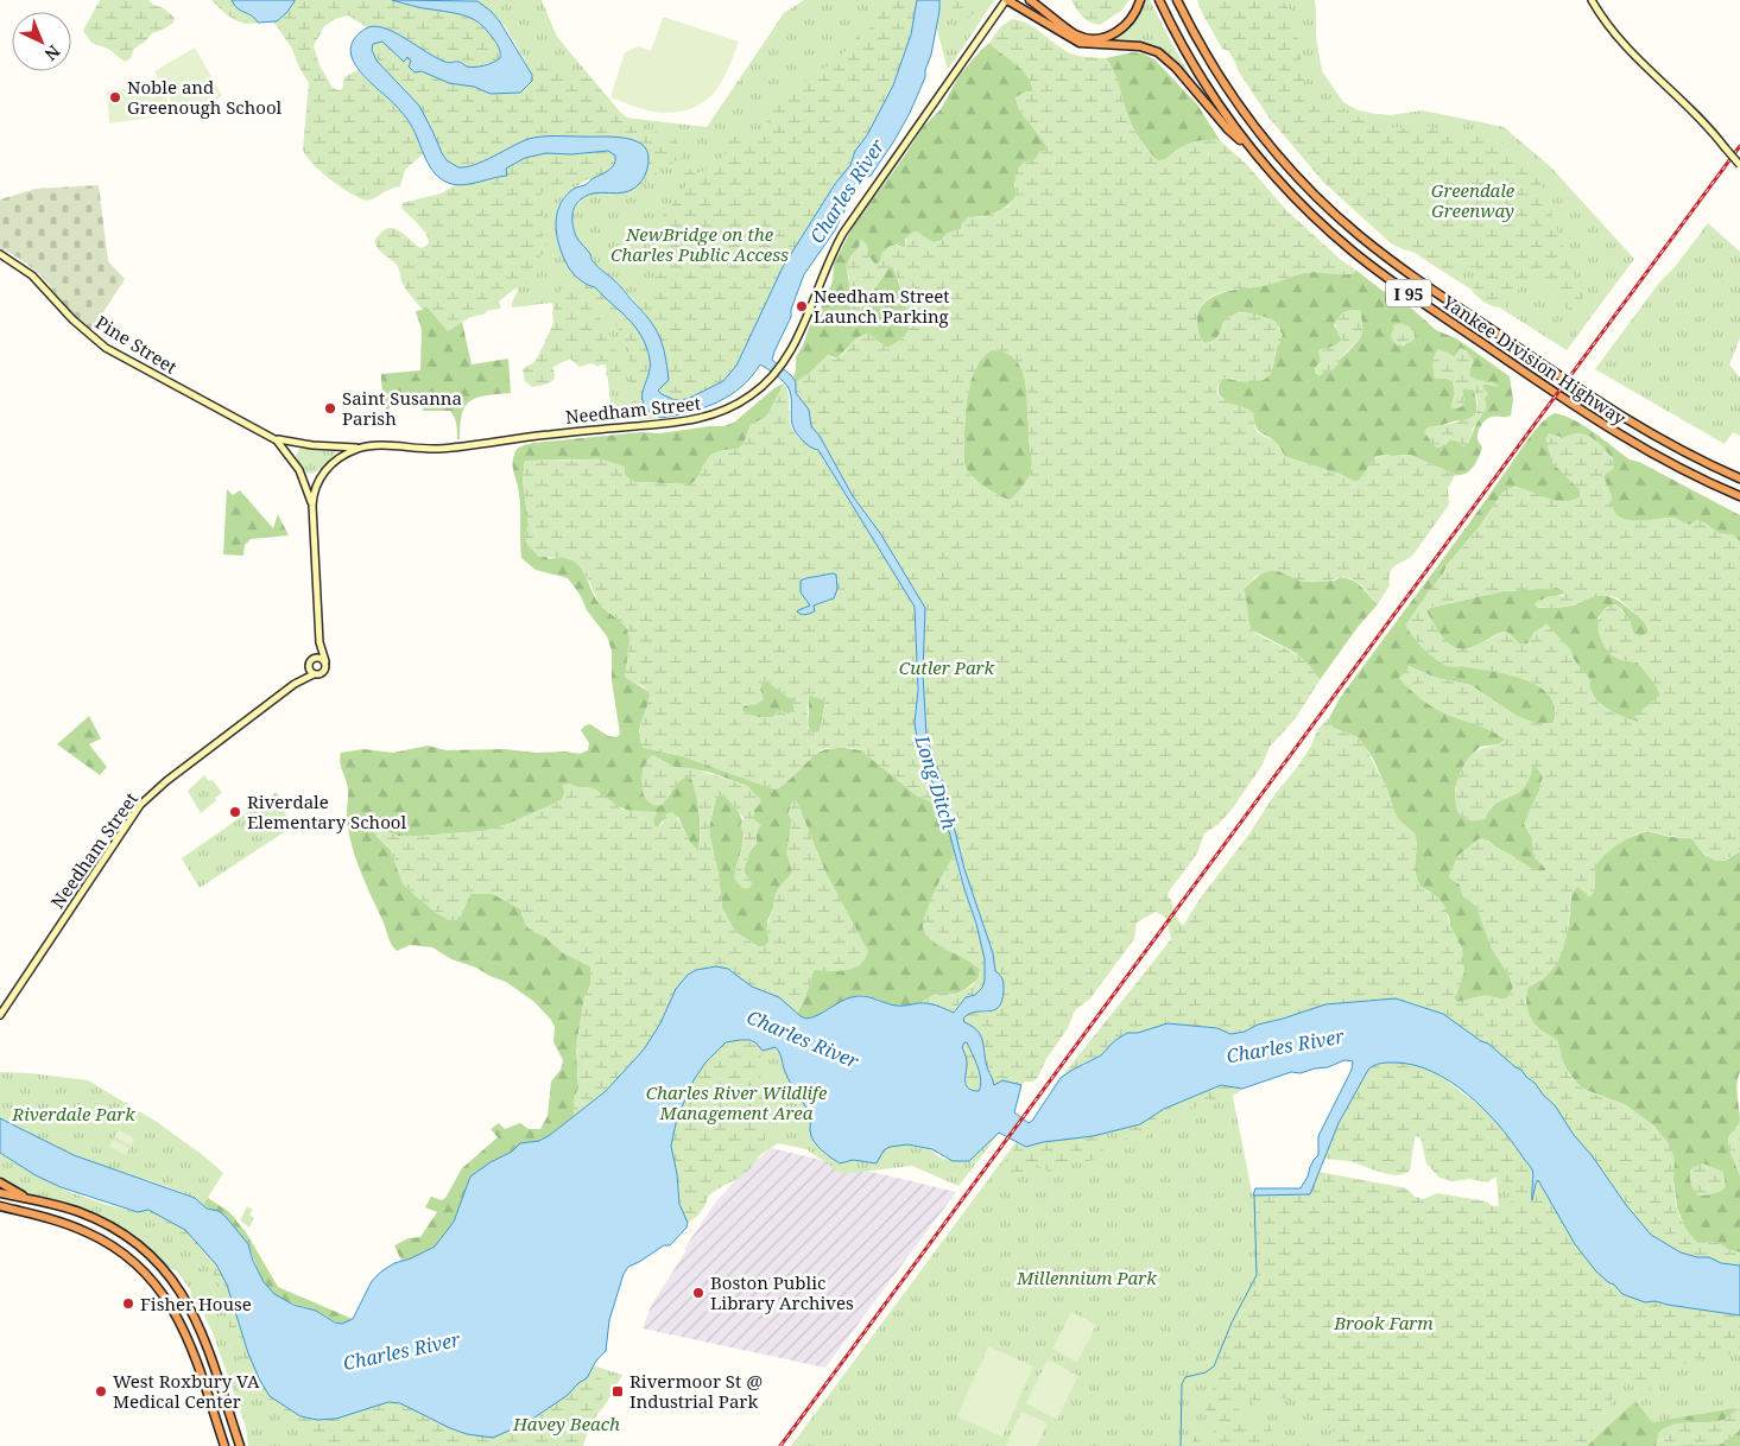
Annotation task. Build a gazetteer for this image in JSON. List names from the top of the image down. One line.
{"streets":{"highway":["I 95","Yankee Division Highway"],"main road":["Pine Street","Needham Street"]},"crossings":[["Pine Street","Needham Street"]],"water":["Charles River","Long Ditch"],"parks":["Greendale Greenway","NewBridge on the Charles Public Access","Cutler Park","Charles River Wildlife Management Area","Riverdale Park","Millennium Park","Brook Farm","Havey Beach"],"places":{"other":["Noble and Greenough School","Needham Street Launch Parking","Saint Susanna Parish","Riverdale Elementary School","Boston Public Library Archives","Fisher House","West Roxbury VA Medical Center"],"transit":["Rivermoor St @ Industrial Park"]},"north":"bottom right"}
